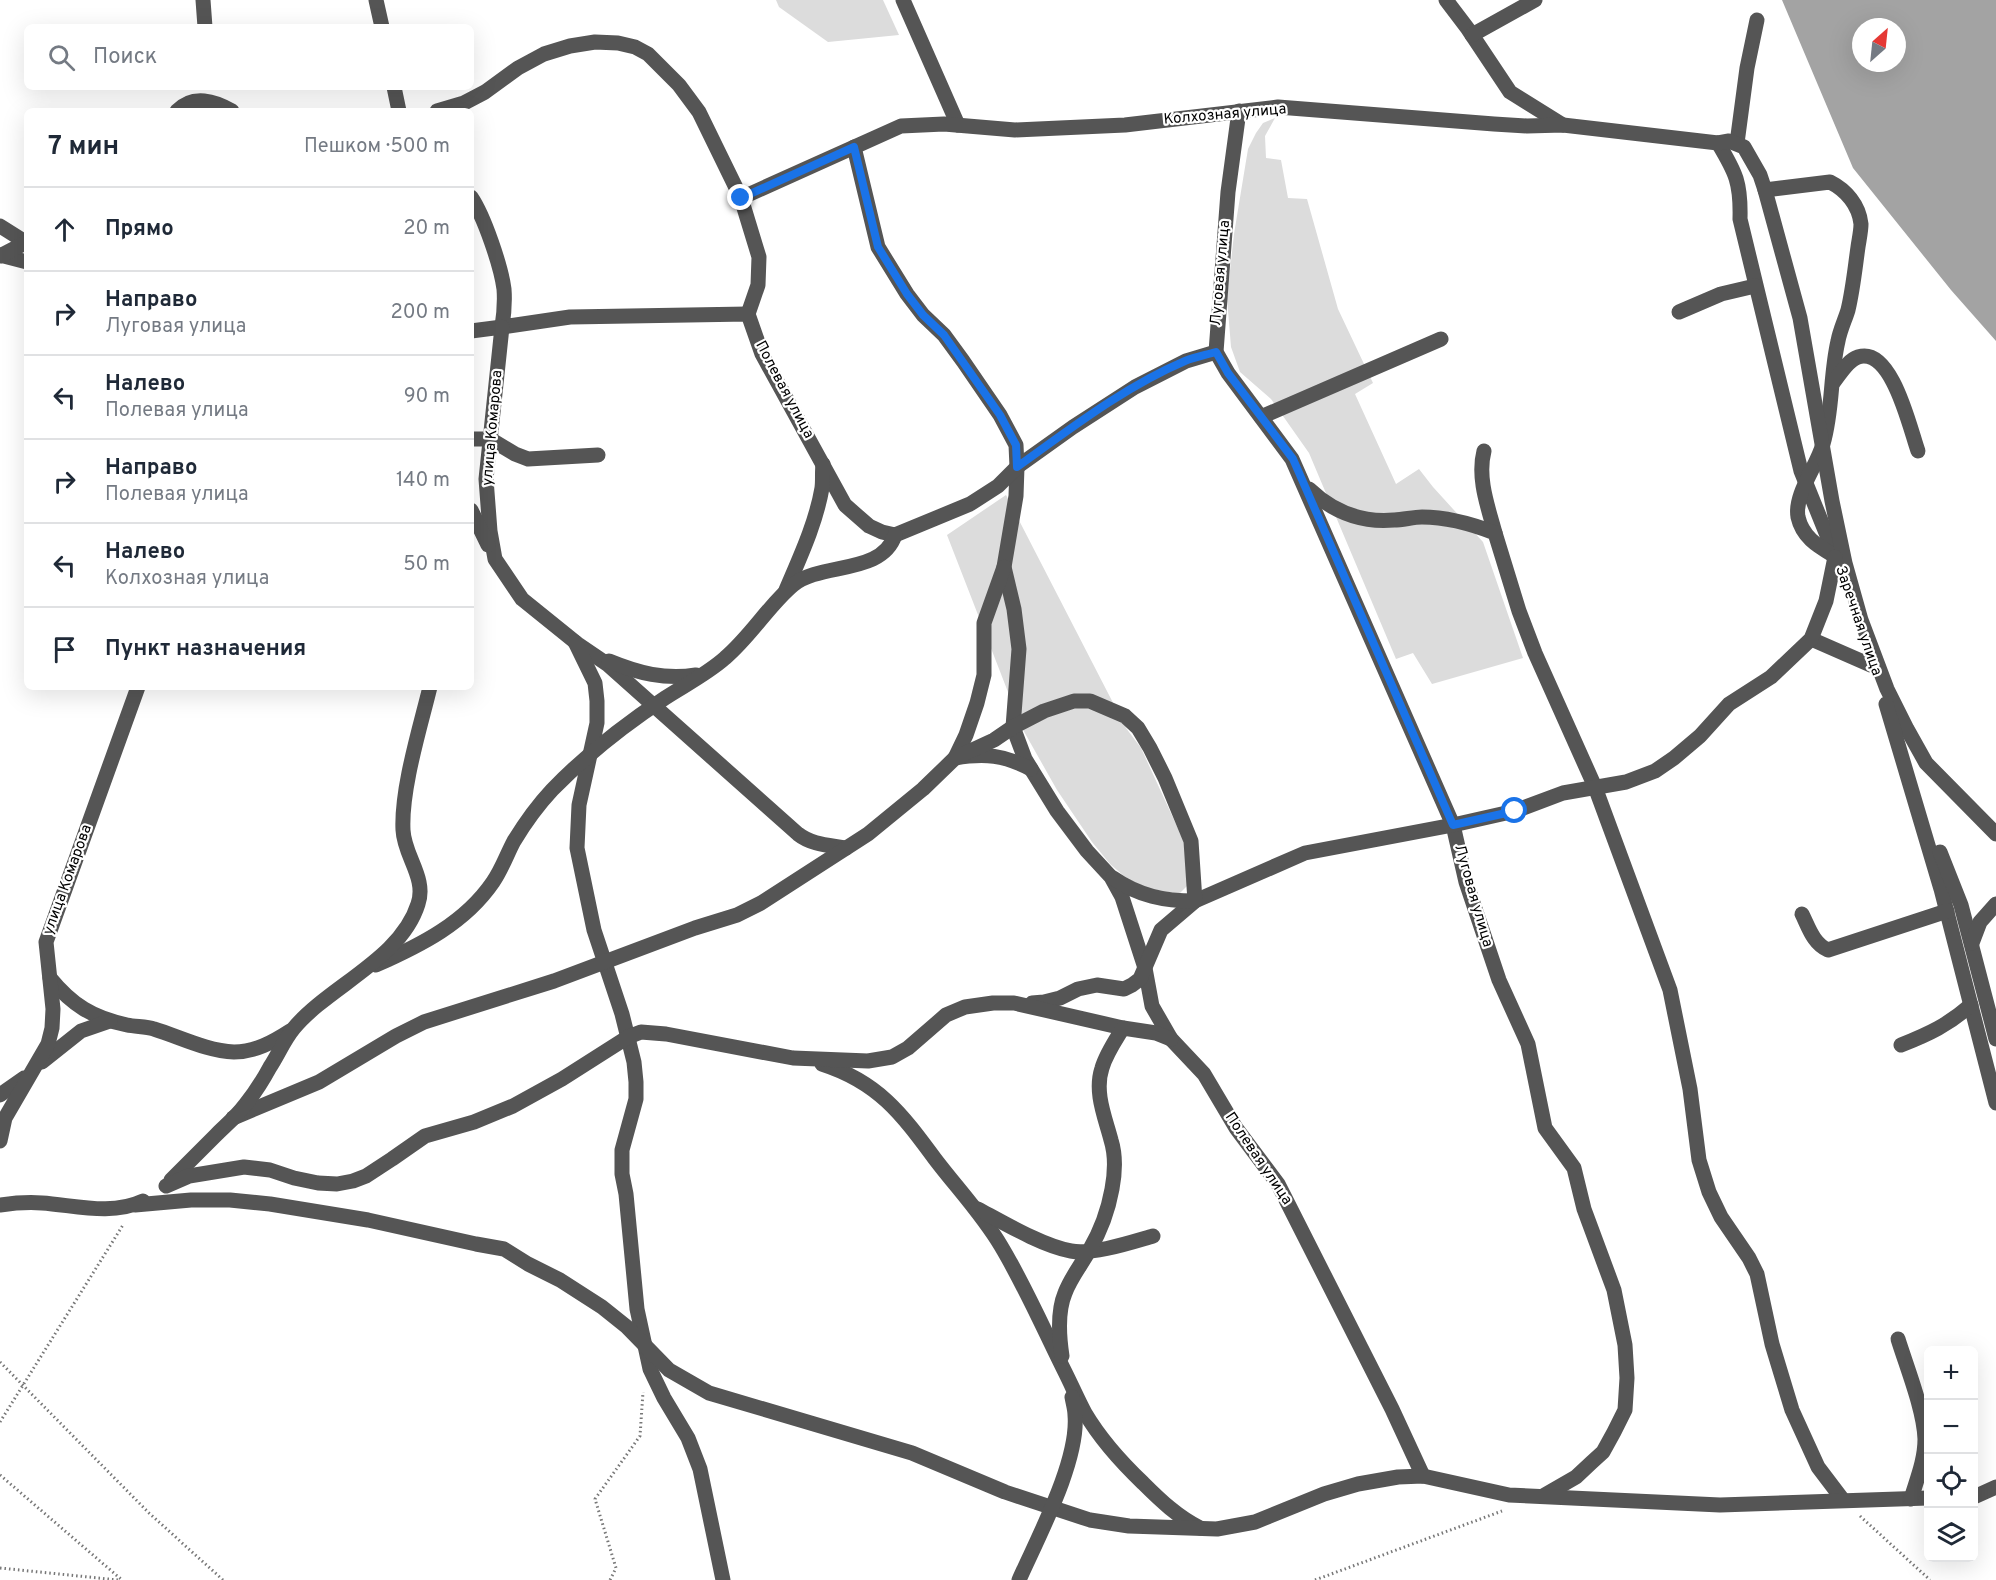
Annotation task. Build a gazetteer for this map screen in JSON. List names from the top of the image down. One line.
{"streets":{"street":["Колхозная улица","Луговая улица","Полевая улица","улица Комарова","Заречная улица"]},"crossings":[["Колхозная улица","Луговая улица"],["Колхозная улица","Полевая улица"],["Колхозная улица","Заречная улица"]],"north":"top right","page":{"search":"Поиск","heading":["7 мин","Пешком · 500 m"],"list":[["Прямо","20 m"],["Направо","Луговая улица","200 m"],["Налево","Полевая улица","90 m"],["Направо","Полевая улица","140 m"],["Налево","Колхозная улица","50 m"],"Пункт назначения"],"map_buttons":["+","−"]}}
